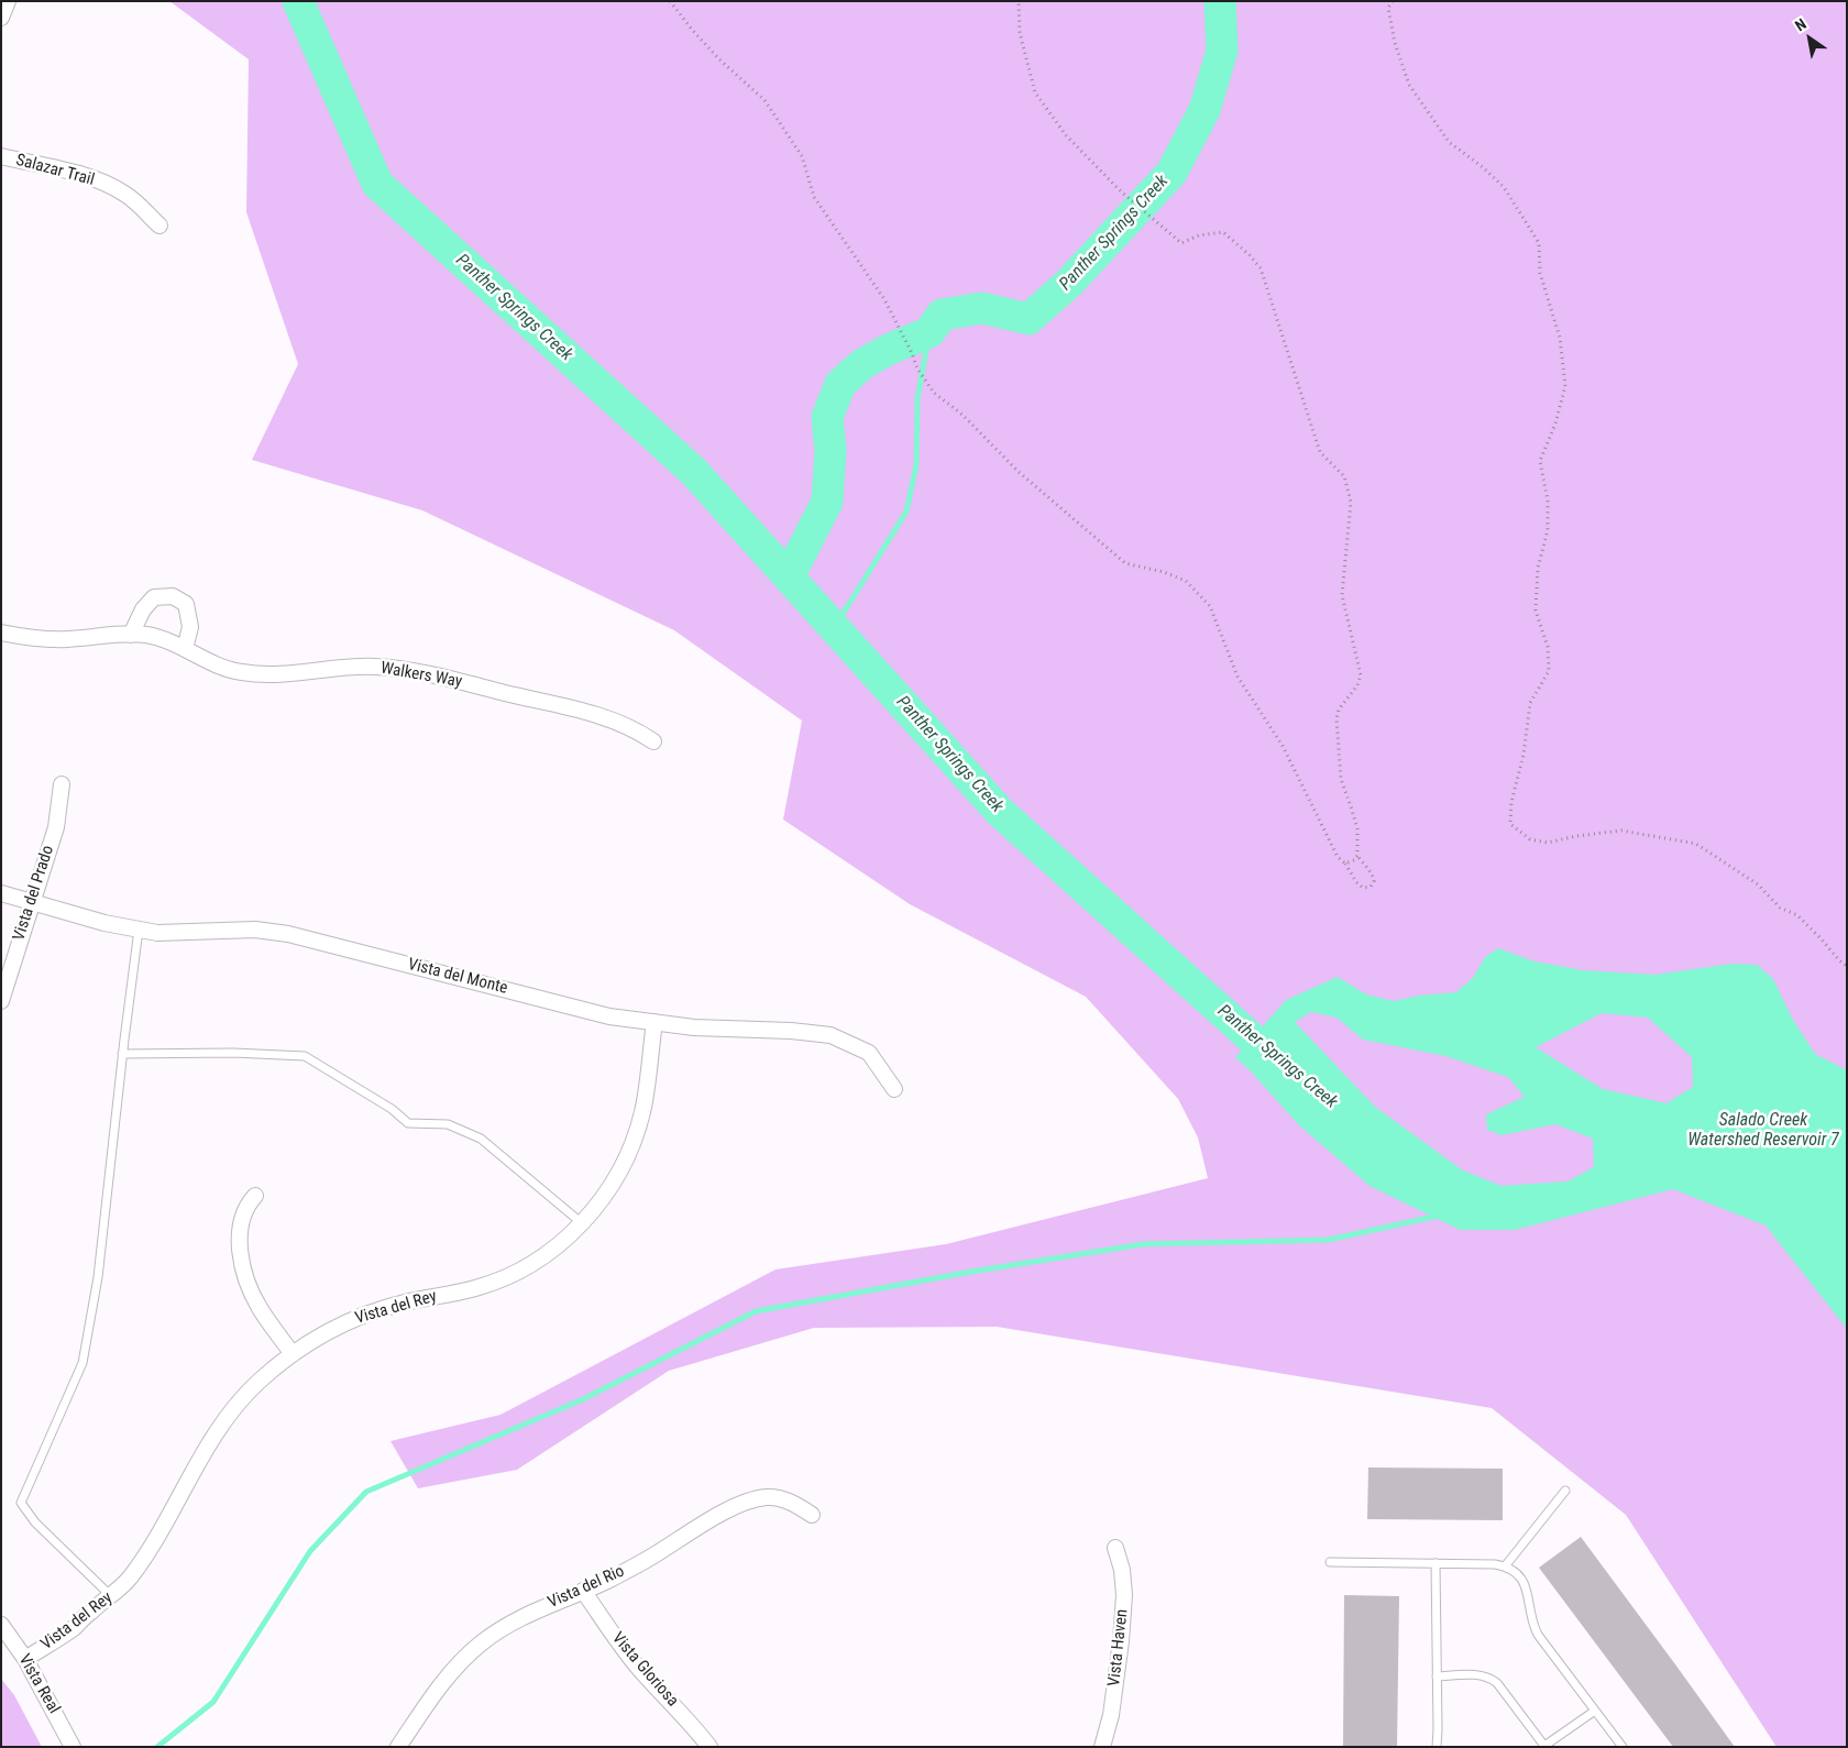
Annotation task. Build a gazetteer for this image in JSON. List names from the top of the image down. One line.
{"streets":{"street":["Salazar Trail","Walkers Way","Vista del Prado","Vista del Monte","Vista del Rey","Vista del Rio","Vista Haven","Vista Gloriosa","Vista Real"]},"crossings":[["Vista del Prado","Vista del Monte"],["Vista del Monte","Vista del Rey"],["Vista del Rey","Vista Real"],["Vista del Rio","Vista Gloriosa"]],"water":["Panther Springs Creek","Salado Creek Watershed Reservoir 7"],"north":"top left"}
